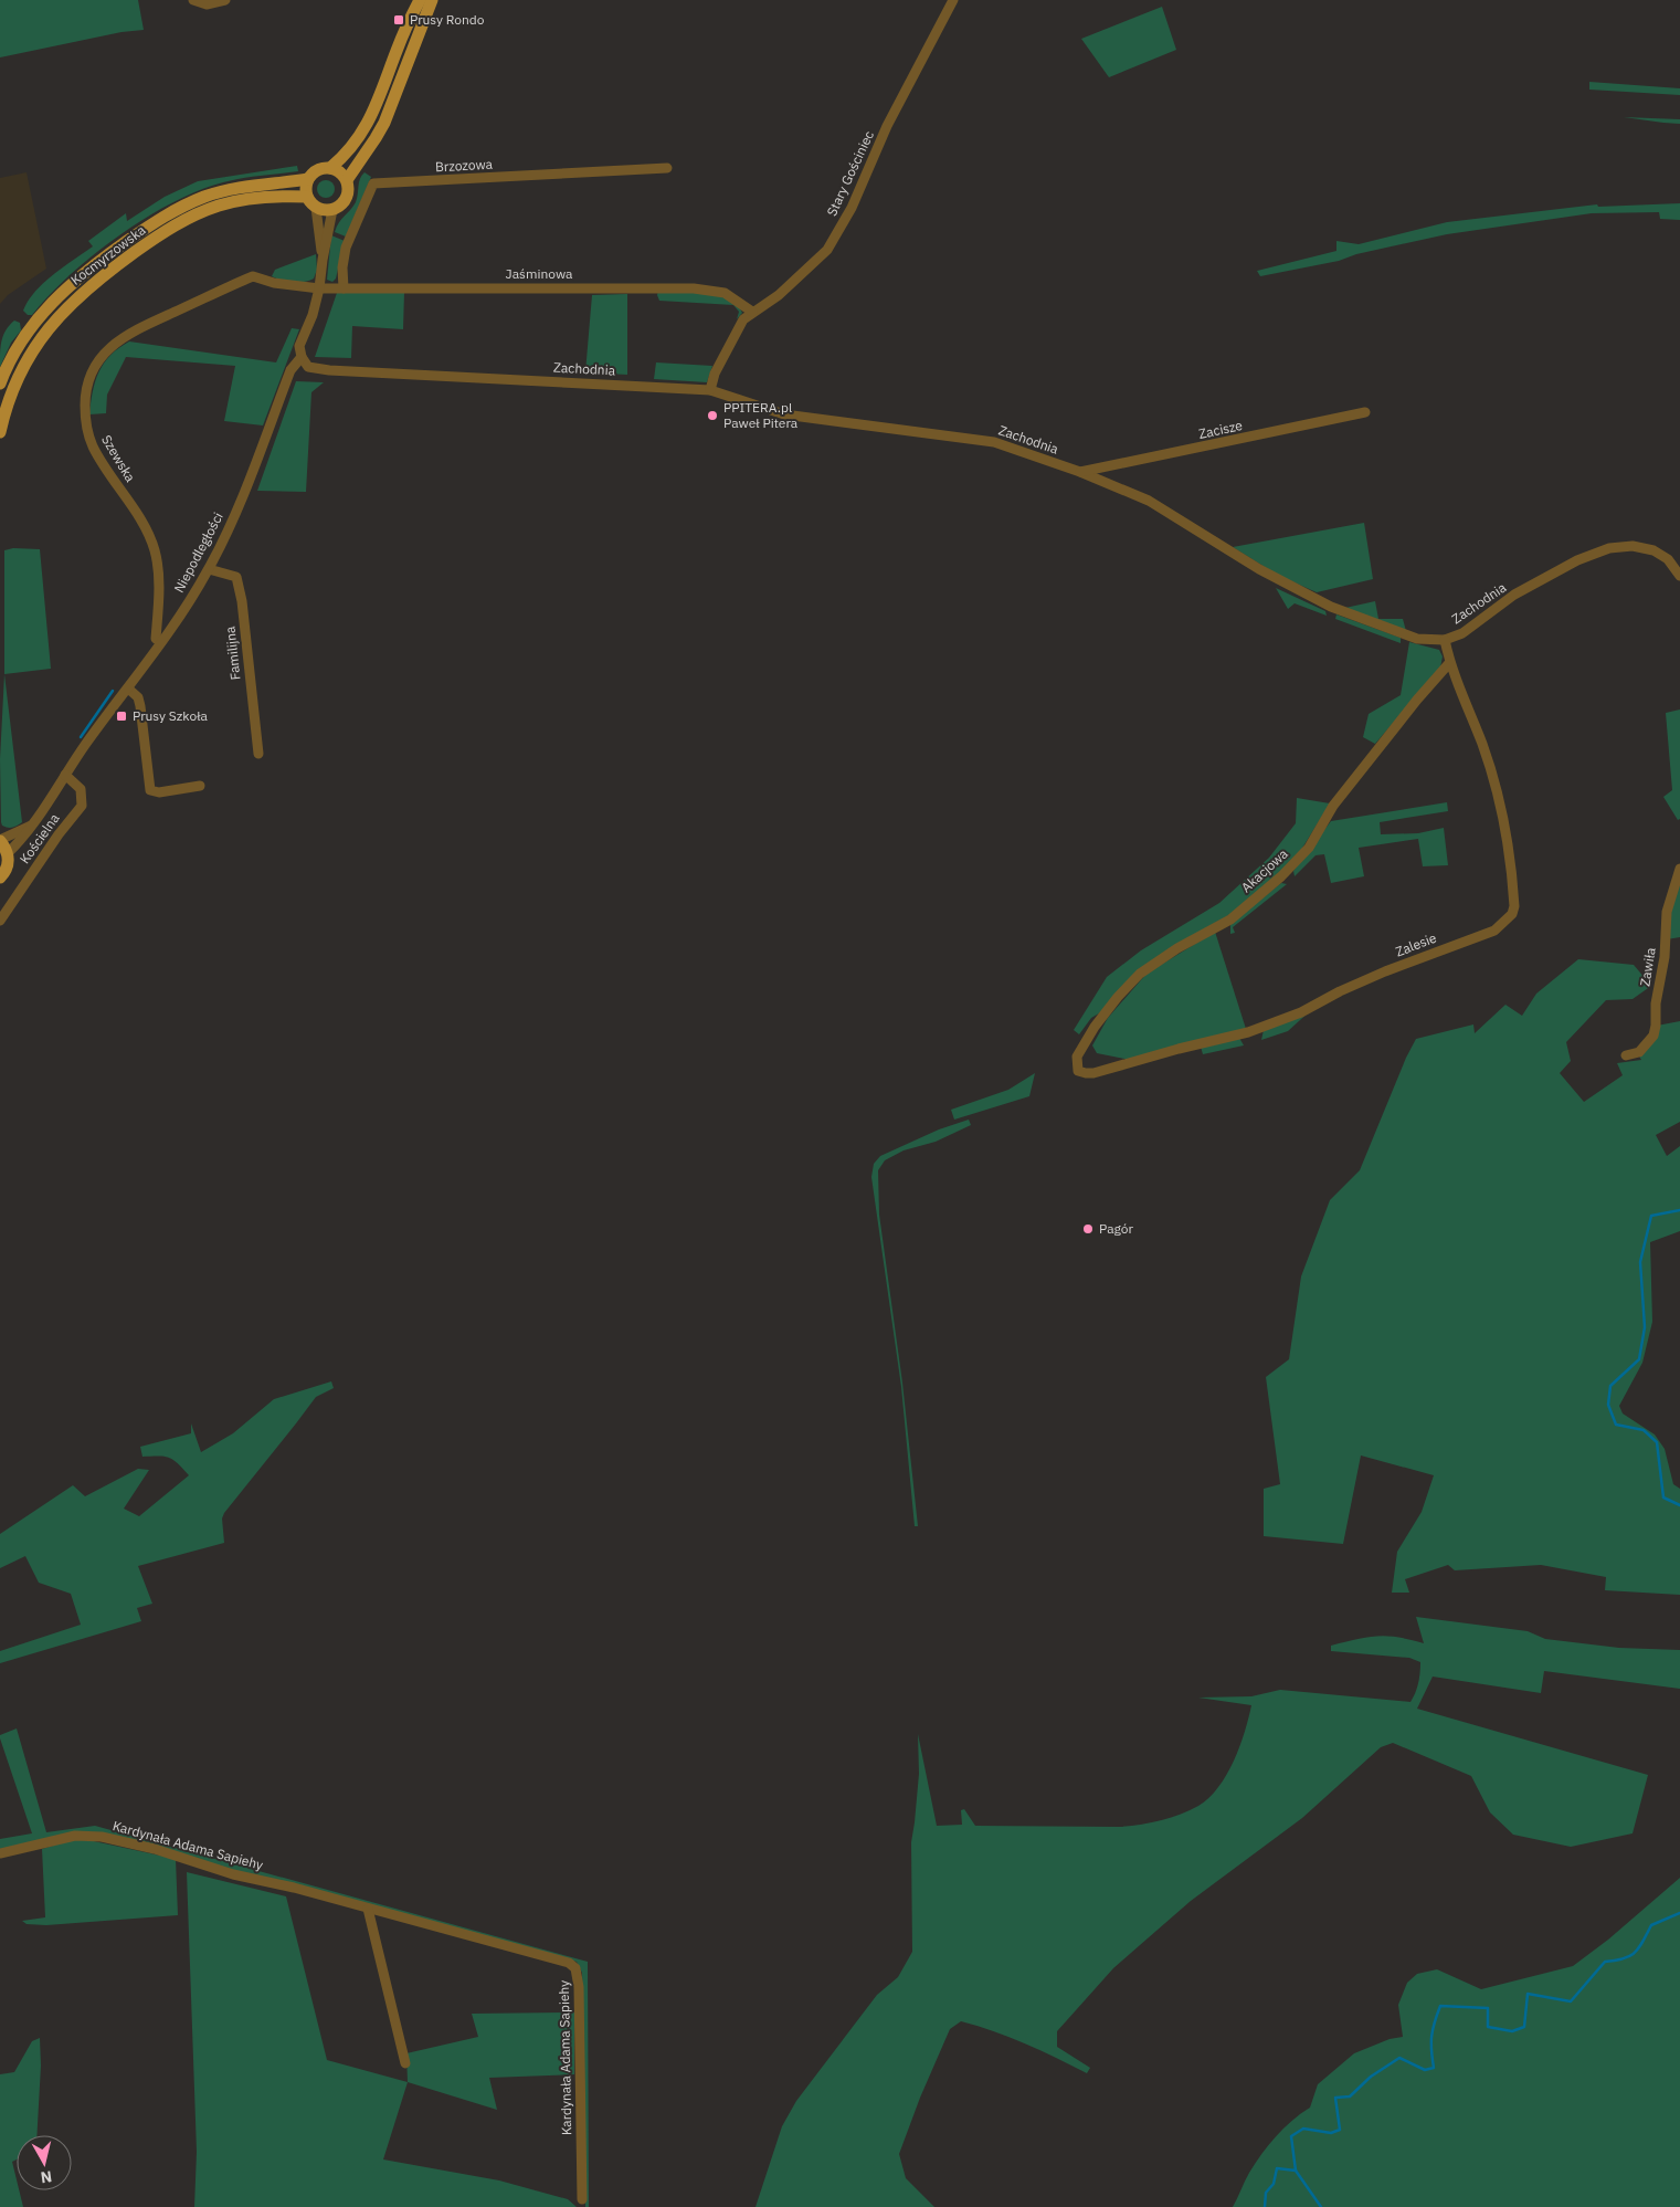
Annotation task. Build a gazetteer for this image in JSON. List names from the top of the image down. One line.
{"streets":{"main road":["Kocmyrzowska"],"street":["Brzozowa","Stary Gościniec","Jaśminowa","Zachodnia","Zacisze","Szewska","Niepodległości","Familijna","Kościelna","Akacjowa","Zalesie","Zawiła","Kardynała Adama Sapiehy"]},"crossings":[["Brzozowa","Jaśminowa"],["Stary Gościniec","Jaśminowa"],["Stary Gościniec","Zachodnia"],["Kocmyrzowska","Niepodległości"],["Jaśminowa","Szewska"],["Jaśminowa","Niepodległości"],["Zachodnia","Zacisze"],["Zachodnia","Niepodległości"],["Zachodnia","Zalesie"],["Szewska","Niepodległości"],["Niepodległości","Familijna"],["Niepodległości","Kościelna"],["Akacjowa","Zalesie"]],"places":{"transit":["Prusy Rondo","Prusy Szkoła"],"other":["PPITERA.pl Paweł Pitera","Pagór"]},"north":"bottom"}
